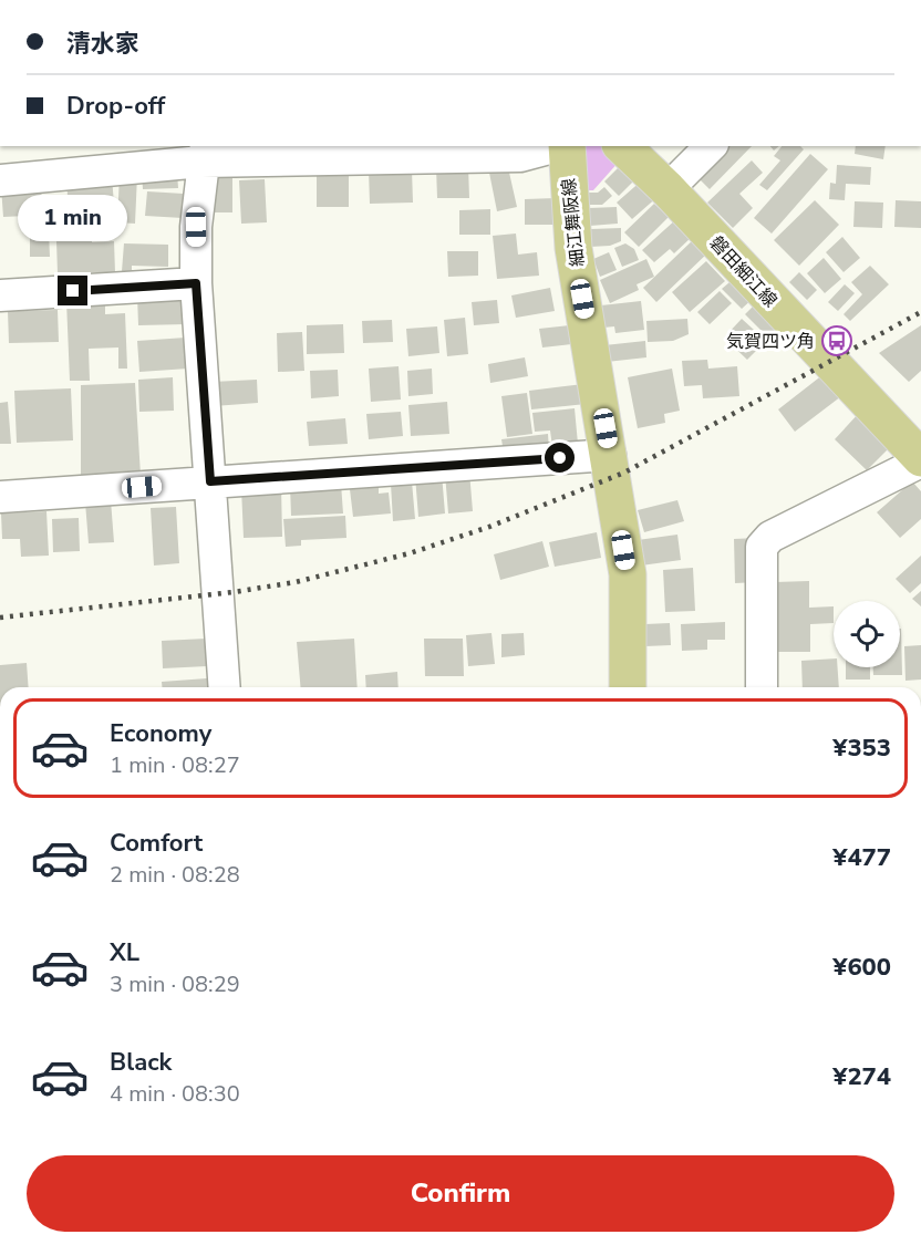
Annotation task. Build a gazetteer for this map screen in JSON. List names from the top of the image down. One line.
{"streets":{"main road":["細江舞阪線","磐田細江線"]},"places":{"bus stop":["気賀四ツ角"]},"page":{"banner":["清水家","Drop-off"],"bubble":"1 min","list":[{"name":"Economy","note":"1 min · 08:27","value":"¥353"},{"name":"Comfort","note":"2 min · 08:28","value":"¥477"},{"name":"XL","note":"3 min · 08:29","value":"¥600"},{"name":"Black","note":"4 min · 08:30","value":"¥274"}],"buttons":"Confirm"}}
